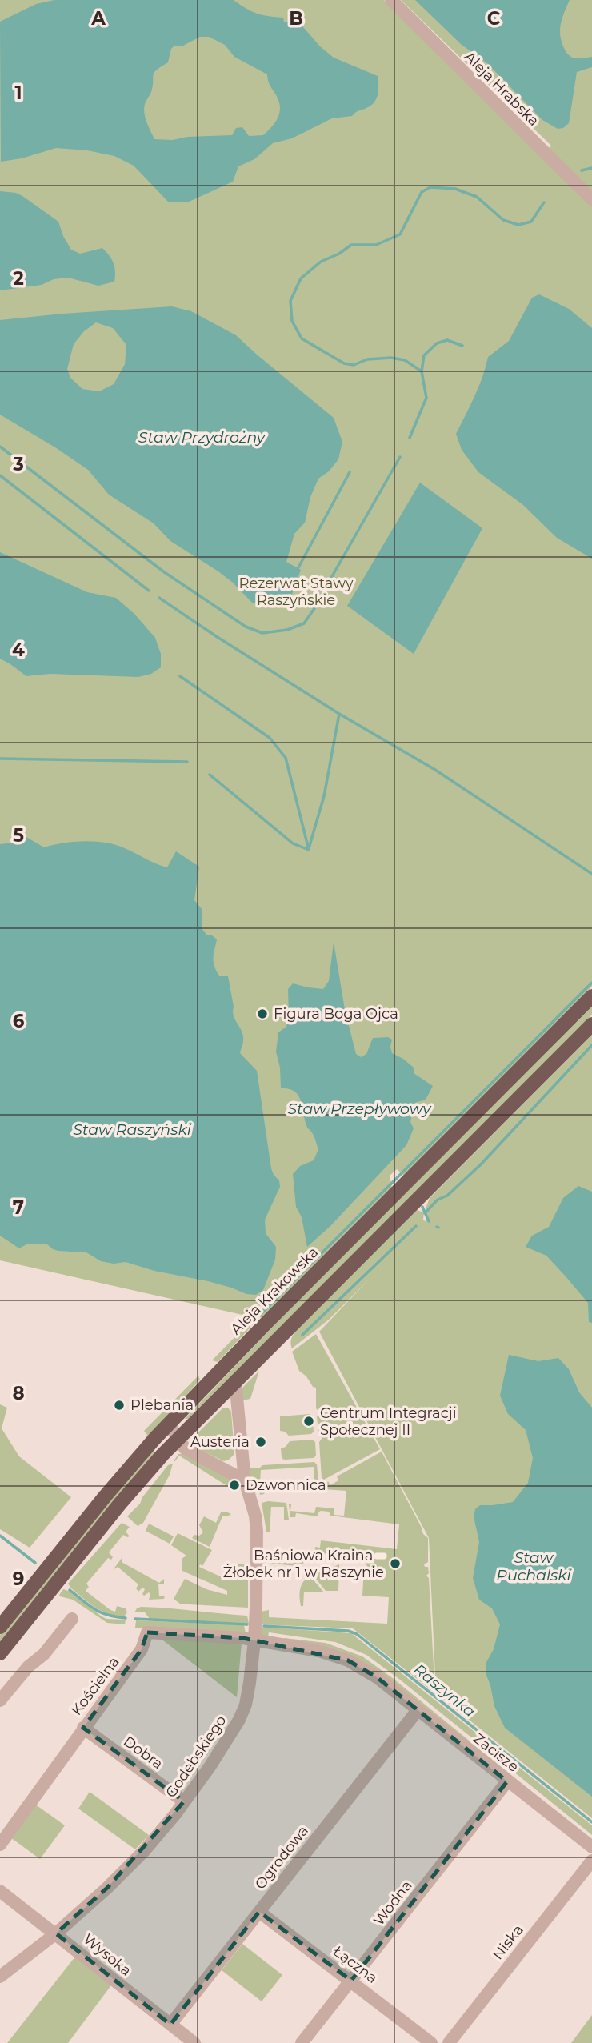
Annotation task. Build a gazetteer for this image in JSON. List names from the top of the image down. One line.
{"streets":{"main road":["Aleja Krakowska"],"street":["Aleja Hrabska","Kościelna","Dobra","Zacisze","Godebskiego","Ogrodowa","Wodna","Niska","Wysoka","Łączna"]},"crossings":[["Kościelna","Dobra"],["Kościelna","Zacisze"],["Kościelna","Godebskiego"],["Dobra","Godebskiego"],["Zacisze","Godebskiego"],["Zacisze","Ogrodowa"],["Zacisze","Wodna"],["Godebskiego","Wysoka"],["Ogrodowa","Wysoka"],["Ogrodowa","Łączna"],["Wodna","Łączna"]],"water":["Staw Przydrożny","Staw Przepływowy","Staw Raszyński","Staw Puchalski","Raszynka"],"parks":["Rezerwat Stawy Raszyńskie"],"places":["Figura Boga Ojca","Plebania","Centrum Integracji Społecznej II","Austeria","Dzwonnica","Baśniowa Kraina – Żłobek nr 1 w Raszynie"],"grid":{"columns":["A","B","C"],"rows":["1","2","3","4","5","6","7","8","9"]}}
